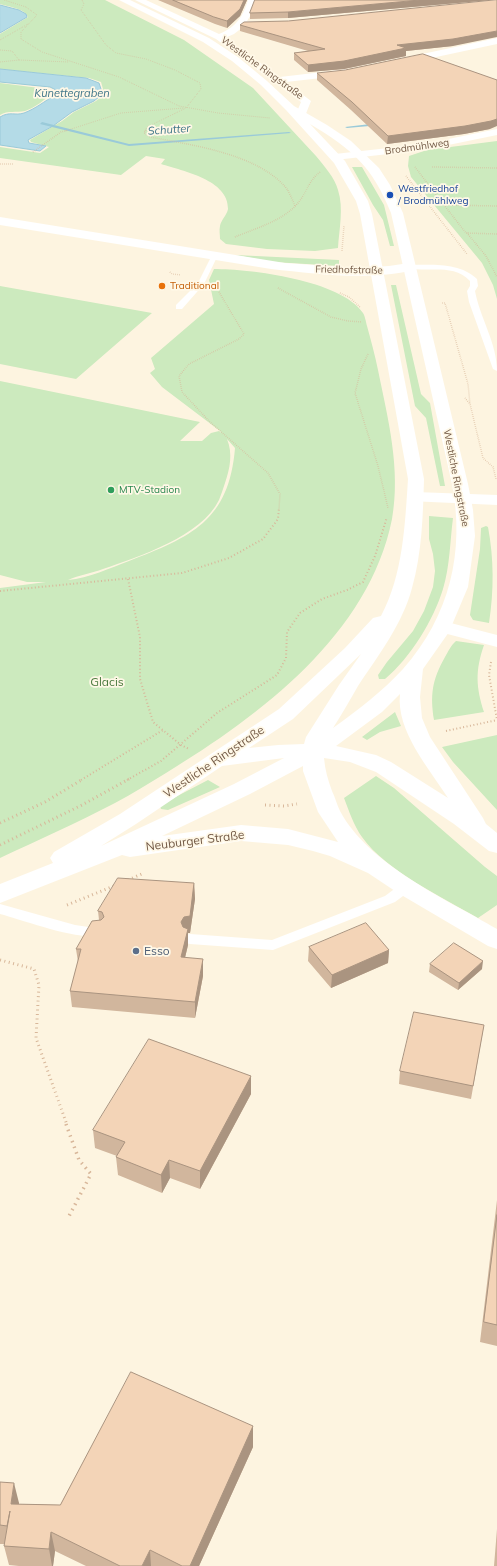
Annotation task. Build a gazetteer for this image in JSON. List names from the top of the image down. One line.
{"streets":{"main road":["Westliche Ringstraße","Brodmühlweg","Friedhofstraße","Neuburger Straße"]},"crossings":[["Westliche Ringstraße","Brodmühlweg"],["Westliche Ringstraße","Friedhofstraße"],["Westliche Ringstraße","Neuburger Straße"]],"water":["Künettegraben","Schutter"],"parks":["Glacis"],"places":["Westfriedhof / Brodmühlweg","Traditional","MTV-Stadion","Esso"]}
